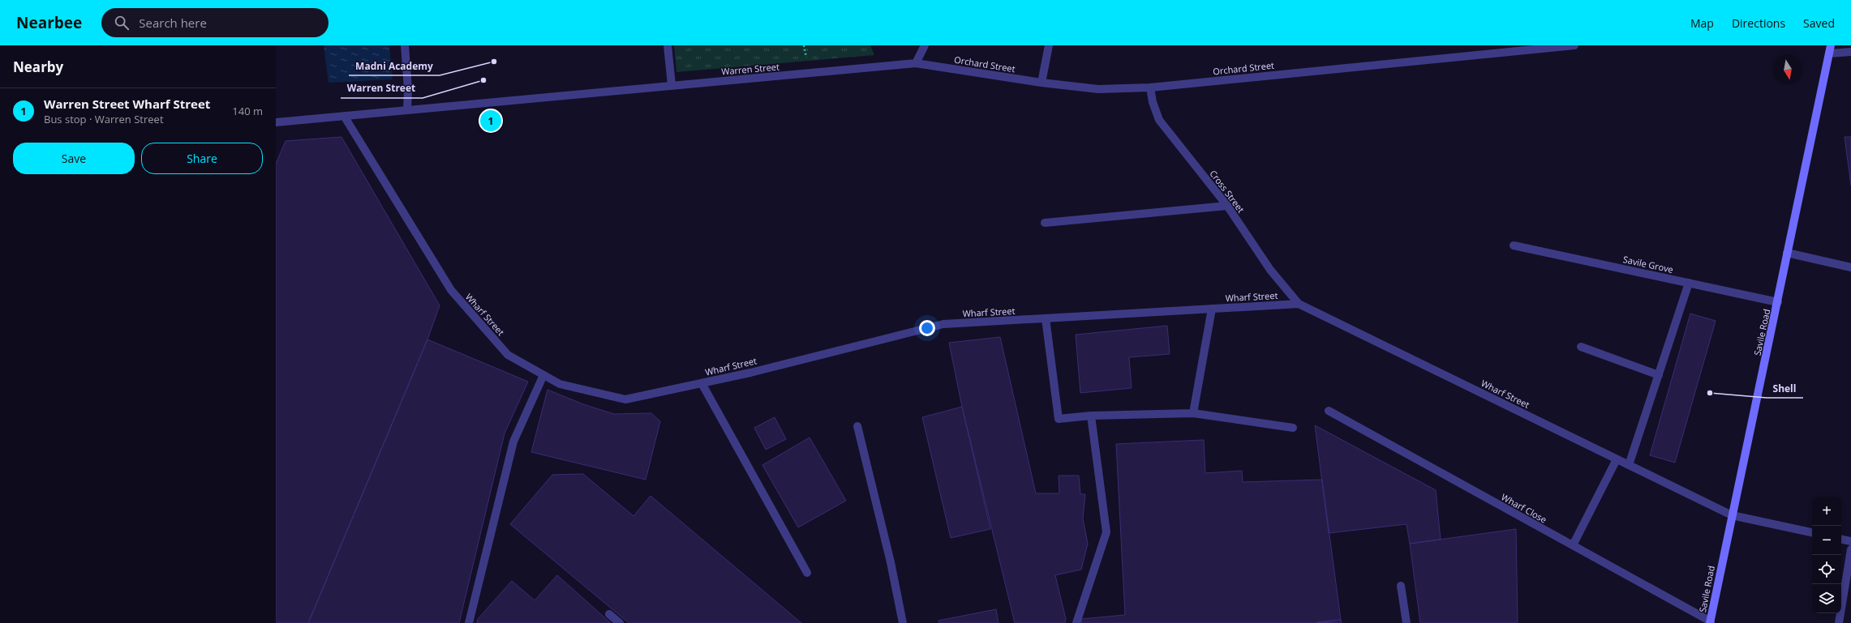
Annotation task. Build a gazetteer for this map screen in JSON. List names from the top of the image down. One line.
{"streets":{"main road":["Savile Road"],"street":["Orchard Street","Warren Street","Cross Street","Savile Grove","Wharf Street","Wharf Close"]},"crossings":[["Orchard Street","Warren Street"],["Orchard Street","Cross Street"],["Warren Street","Wharf Street"],["Cross Street","Wharf Street"],["Savile Grove","Savile Road"],["Wharf Street","Savile Road"],["Savile Road","Wharf Close"]],"places":["Madni Academy","Warren Street","Shell"],"north":"bottom","page":{"header":"Nearbee","search":"Search here","nav":["Map","Directions","Saved"],"heading":"Nearby","list":[{"mark":"1","name":"Warren Street Wharf Street","note":"Bus stop · Warren Street","value":"140 m"}],"pins":"1","buttons":["Save","Share"],"map_buttons":["+","−"]}}
